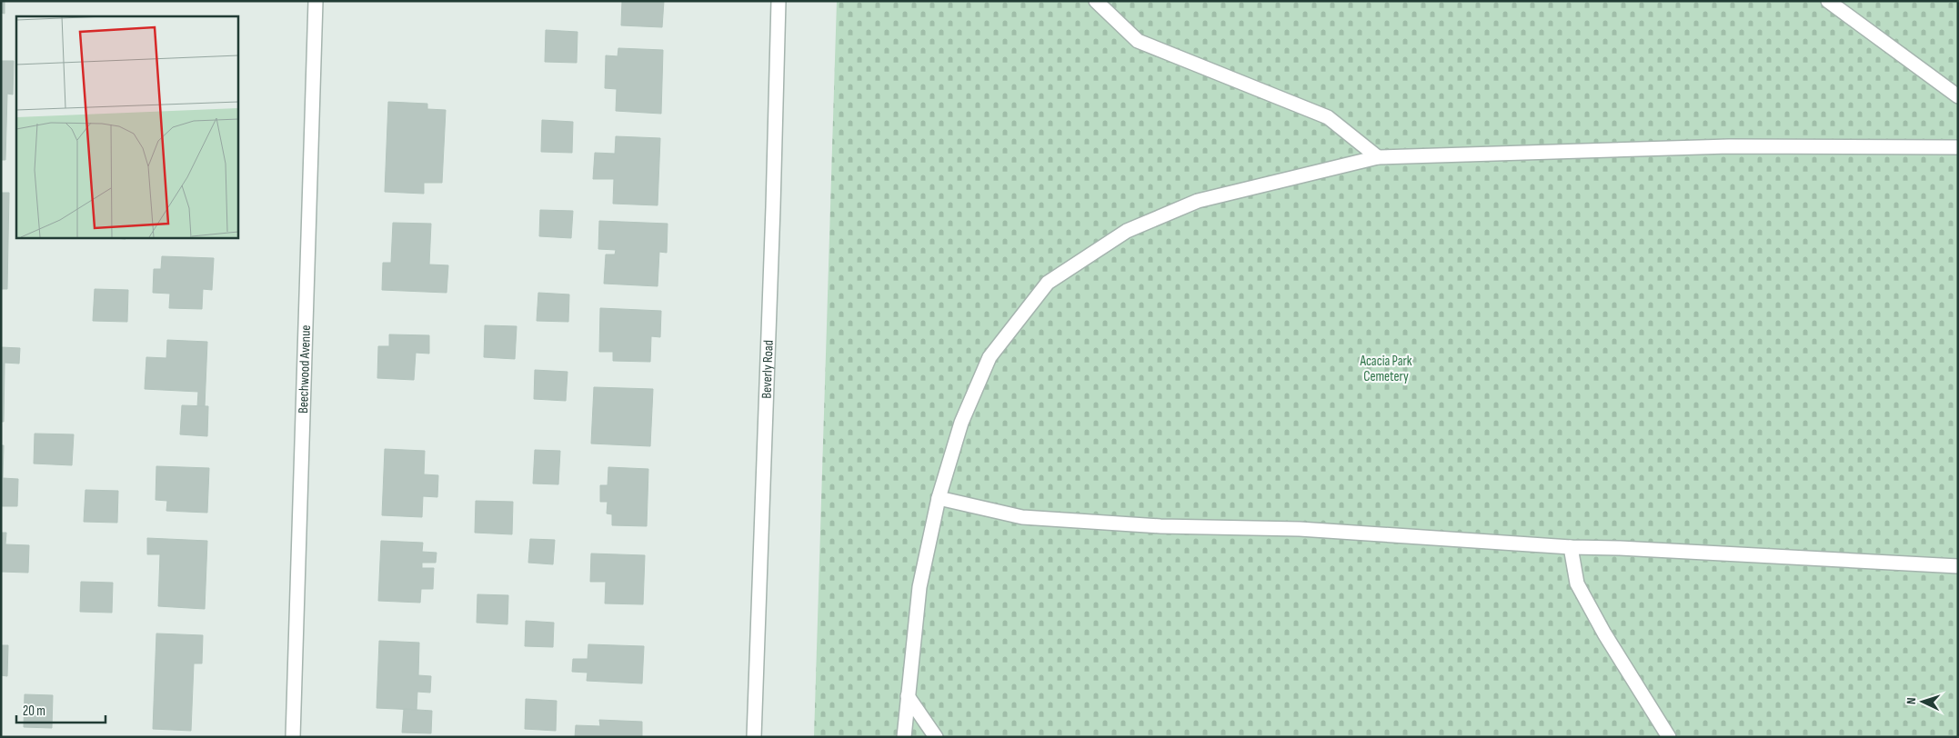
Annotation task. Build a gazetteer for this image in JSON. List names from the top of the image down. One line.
{"streets":{"street":["Beechwood Avenue","Beverly Road"]},"parks":["Acacia Park Cemetery"],"scale_bar":"20 m","north":"left"}
